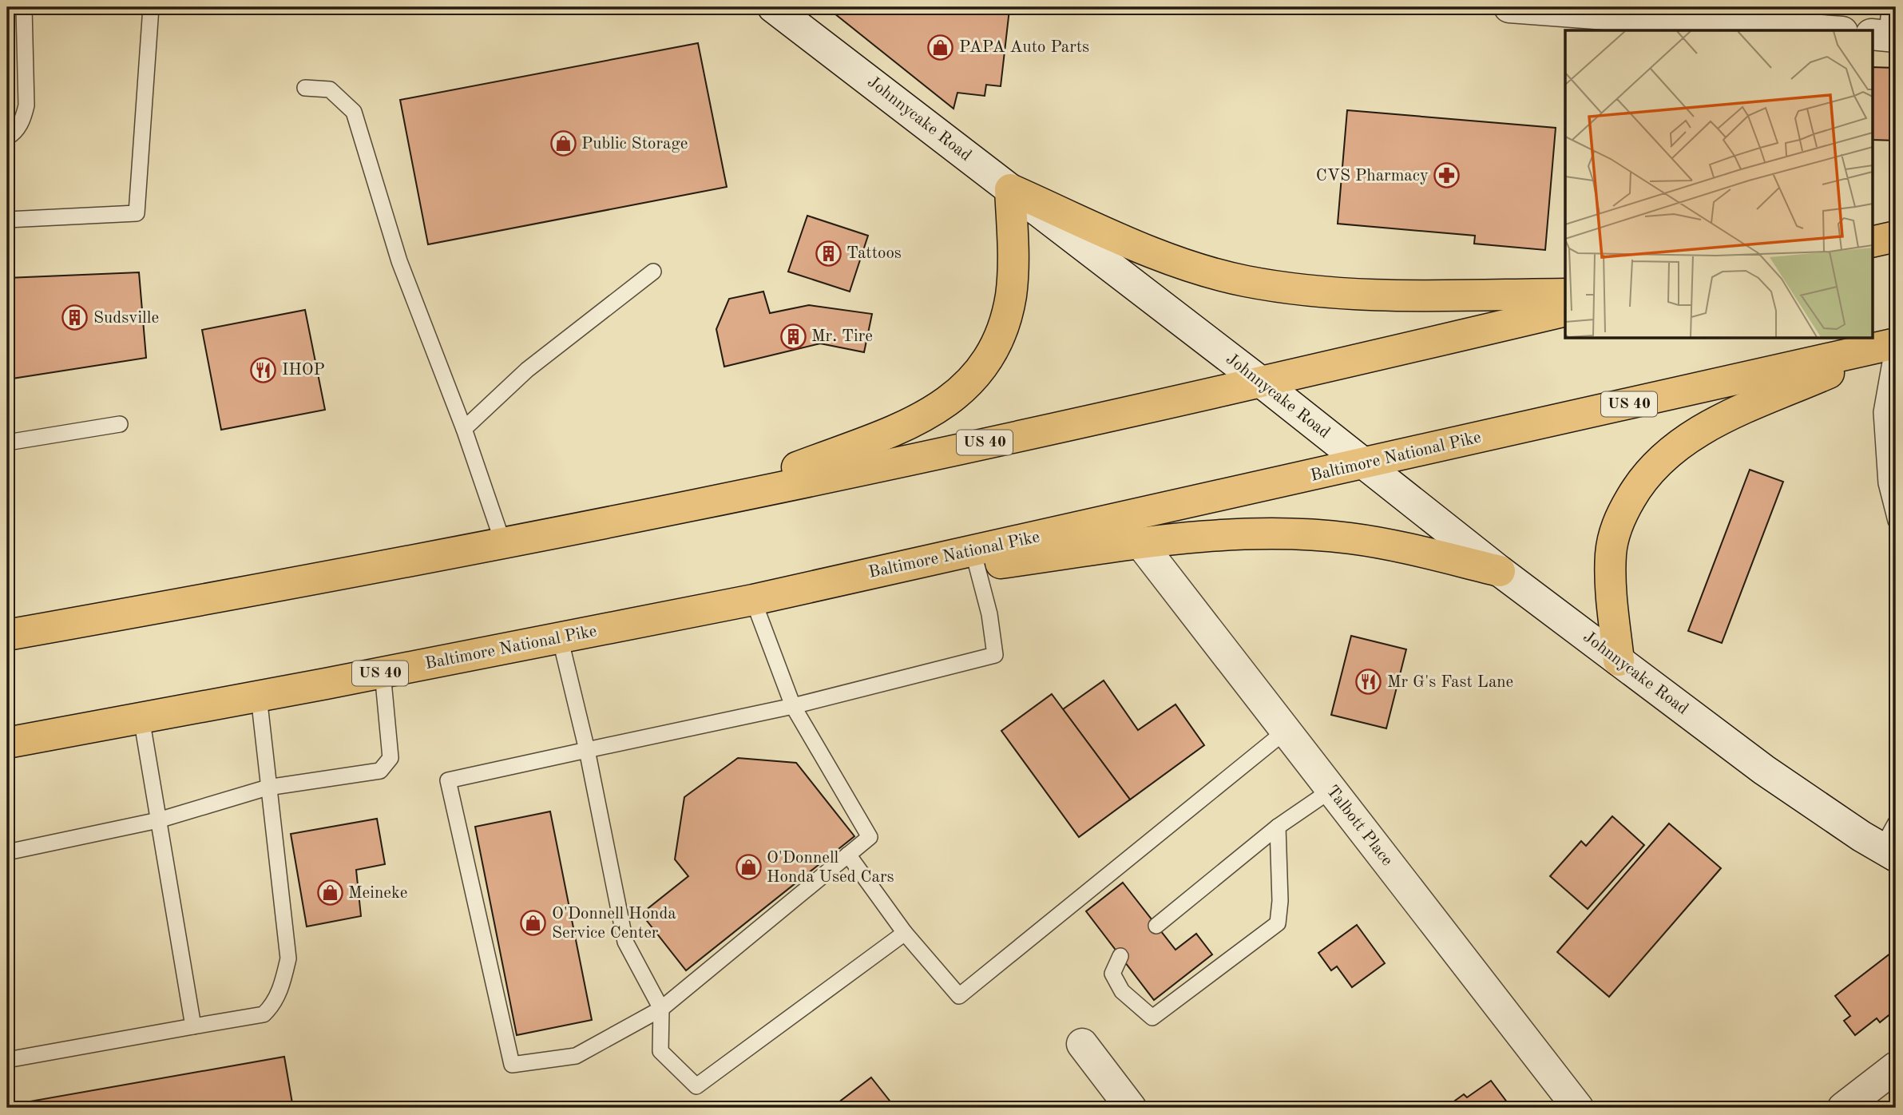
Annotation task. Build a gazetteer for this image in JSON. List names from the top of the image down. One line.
{"streets":{"main road":["Johnnycake Road","US 40","Baltimore National Pike","Talbott Place"]},"crossings":[["Johnnycake Road","US 40"],["Johnnycake Road","Baltimore National Pike"]],"places":{"shop":["PAPA Auto Parts","Public Storage","O'Donnell Honda Used Cars","Meineke","O'Donnell Honda Service Center"],"pharmacy":["CVS Pharmacy"],"building":["Tattoos","Sudsville","Mr. Tire"],"restaurant":["IHOP","Mr G's Fast Lane"]}}
